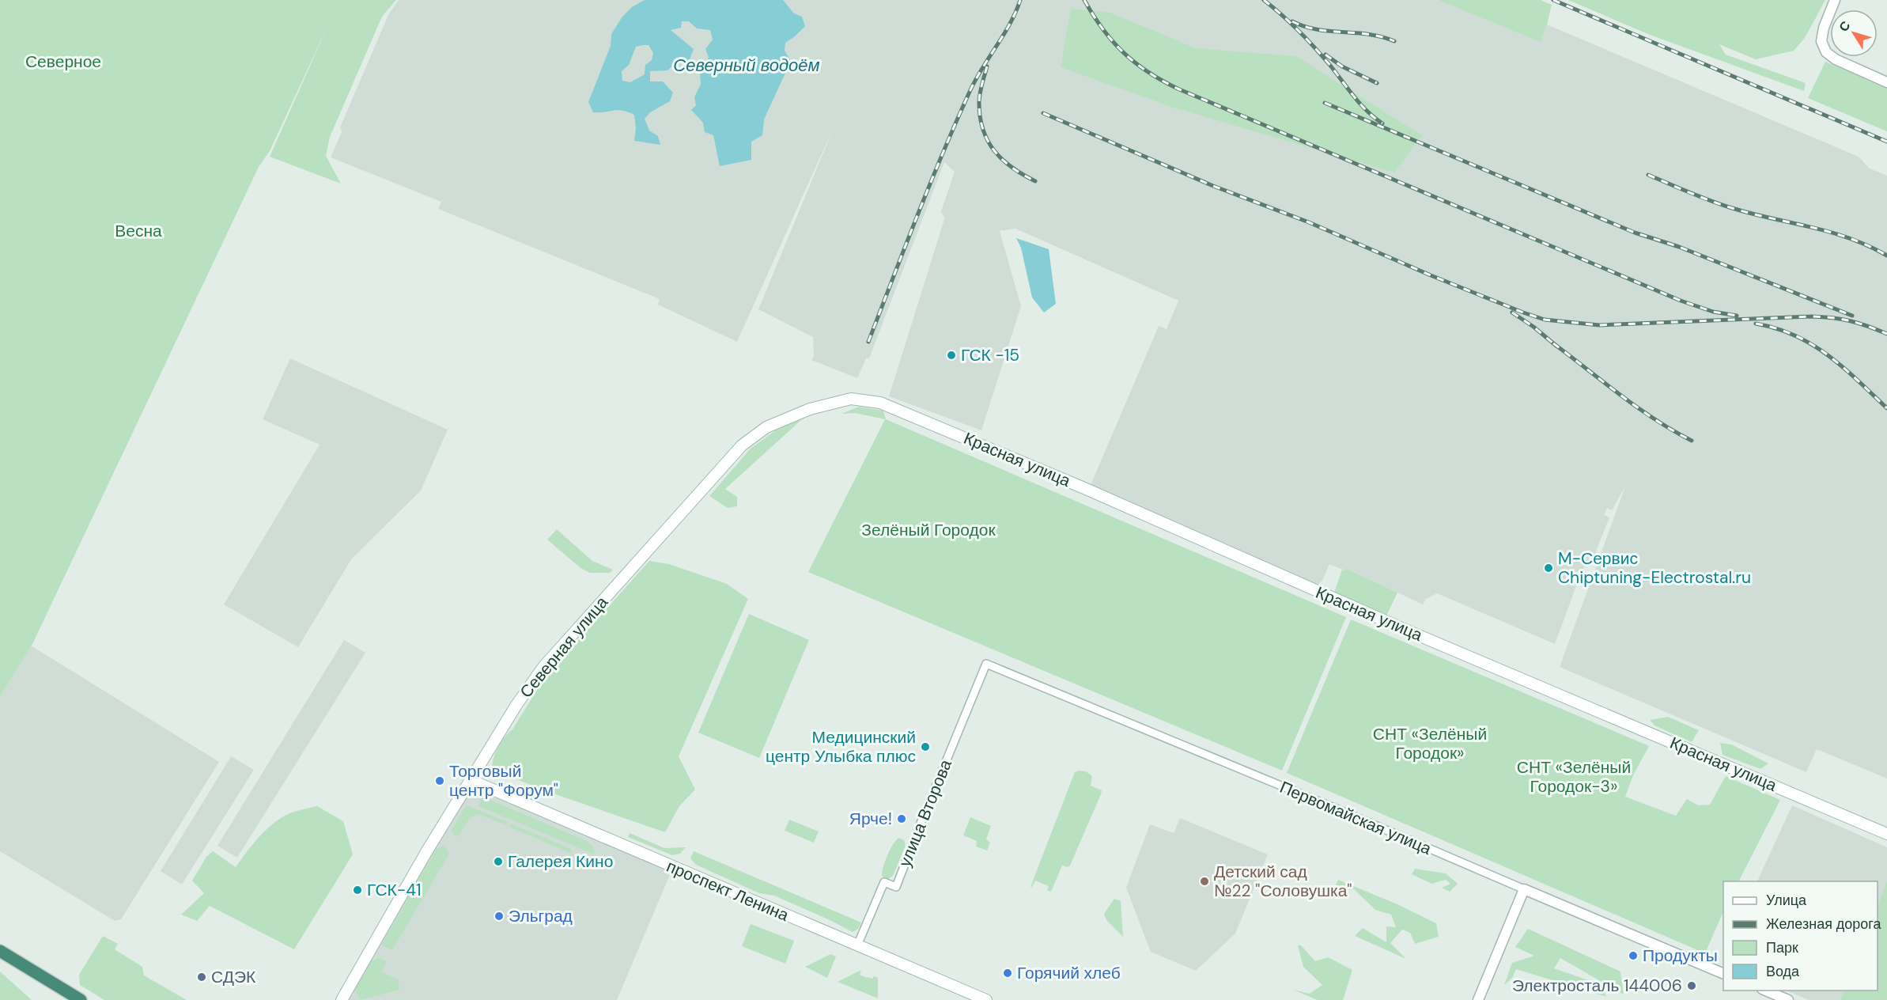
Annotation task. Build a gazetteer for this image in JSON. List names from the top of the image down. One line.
{"streets":{"main road":["Красная улица","Северная улица","проспект Ленина"],"street":["улица Второва","Первомайская улица"]},"crossings":[["Красная улица","Северная улица"],["Северная улица","проспект Ленина"],["улица Второва","Первомайская улица"],["улица Второва","проспект Ленина"]],"water":["Северный водоём"],"parks":["Северное","Весна","Зелёный Городок","СНТ «Зелёный Городок»","СНТ «Зелёный Городок-3»"],"places":["ГСК -15","M-Сервис Chiptuning-Electrostal.ru","Медицинский центр Улыбка плюс","Торговый центр \"Форум\"","Ярче!","Галерея Кино","Детский сад №22 \"Соловушка\"","ГСК-41","Эльград","Продукты","Горячий хлеб","СДЭК","Электросталь 144006"],"legend":["Улица","Железная дорога","Парк","Вода"],"north":"top left"}
